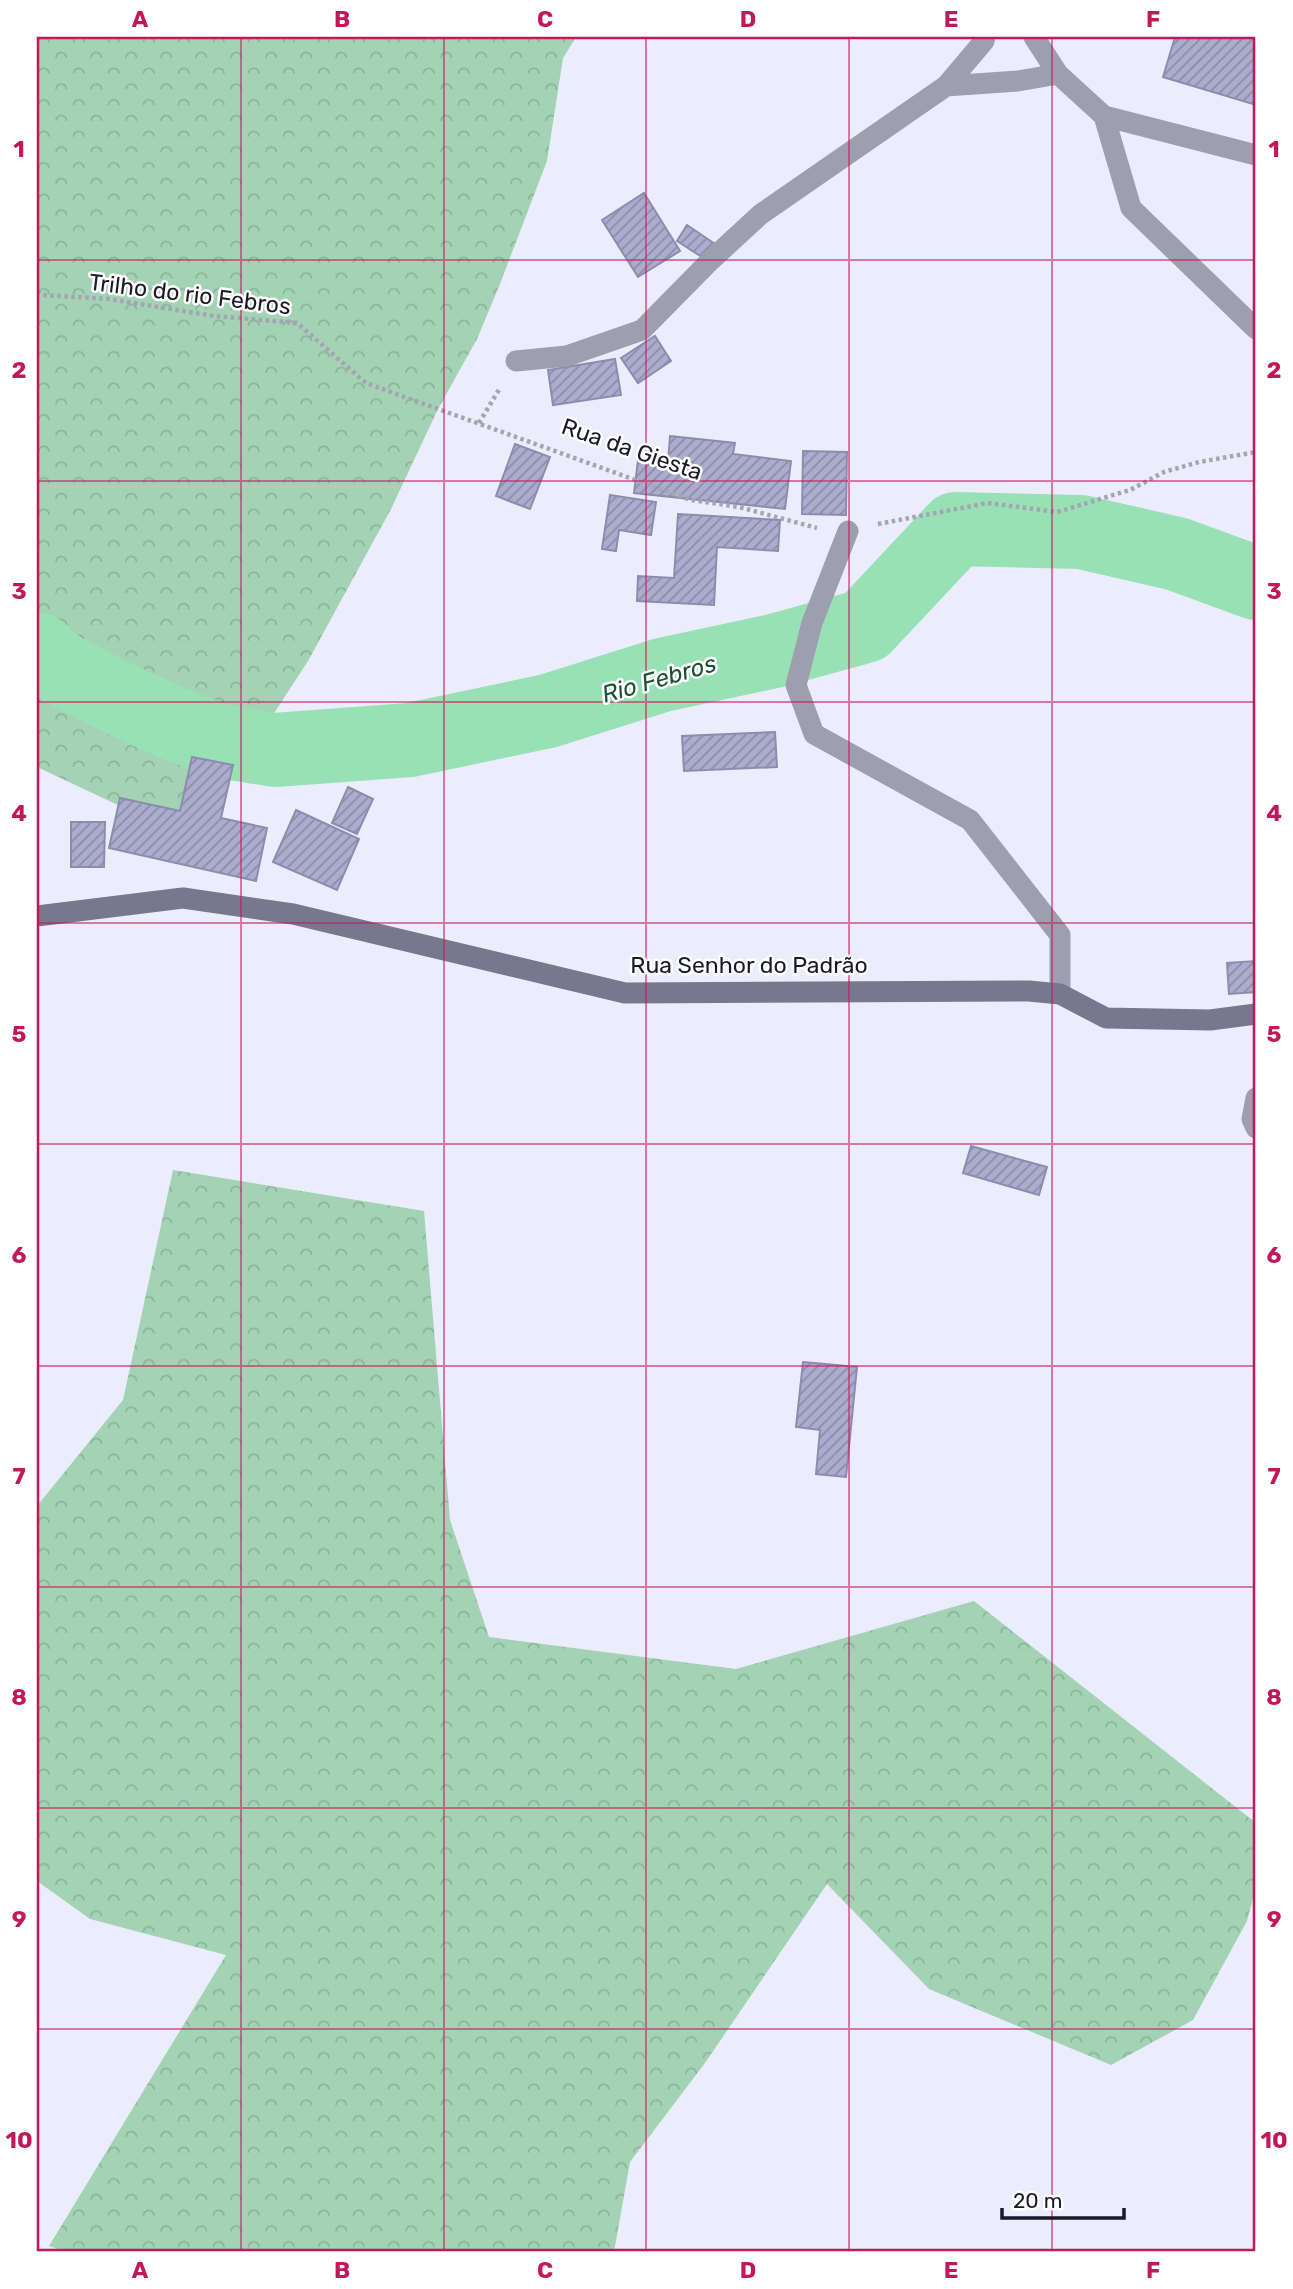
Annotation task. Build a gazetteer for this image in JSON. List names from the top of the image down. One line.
{"streets":{"street":["Rua Senhor do Padrão"],"path":["Trilho do rio Febros","Rua da Giesta"]},"crossings":[["Trilho do rio Febros","Rua da Giesta"]],"water":["Rio Febros"],"scale_bar":"20 m","grid":{"columns":["A","B","C","D","E","F"],"rows":["1","2","3","4","5","6","7","8","9","10"]}}
